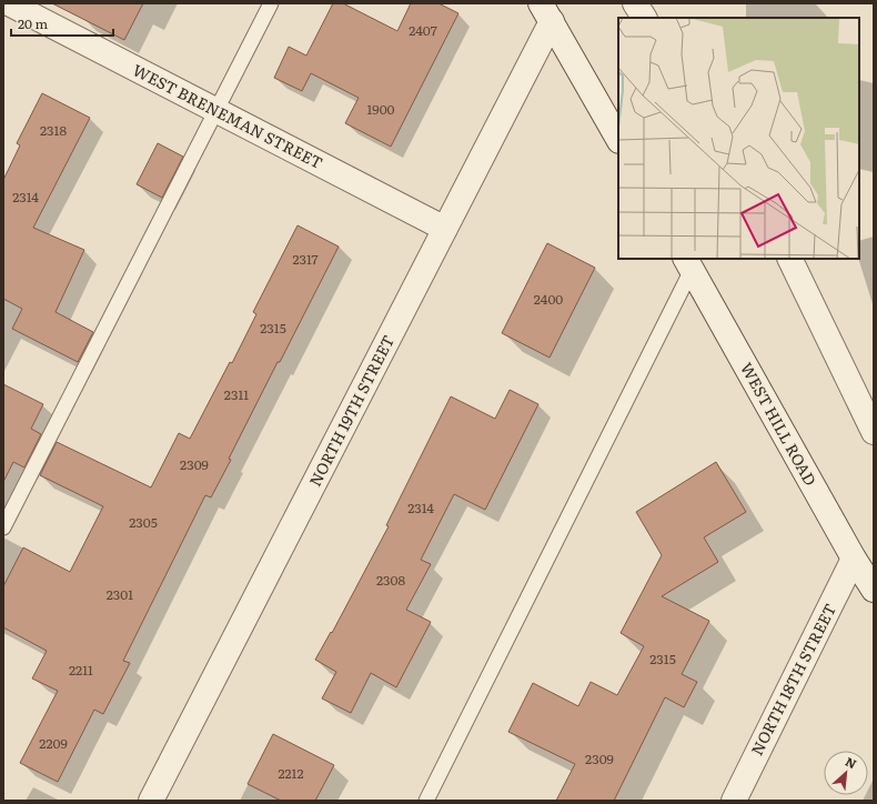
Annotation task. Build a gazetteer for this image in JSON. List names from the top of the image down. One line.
{"streets":{"street":["WEST BRENEMAN STREET","NORTH 19TH STREET","WEST HILL ROAD","NORTH 18TH STREET"]},"crossings":[["WEST BRENEMAN STREET","NORTH 19TH STREET"],["WEST HILL ROAD","NORTH 18TH STREET"]],"house_numbers":["2407","1900","2318","2314","2317","2400","2315","2311","2309","2314","2305","2308","2301","2315","2211","2209","2309","2212"],"scale_bar":"20 m","north":"top right"}
